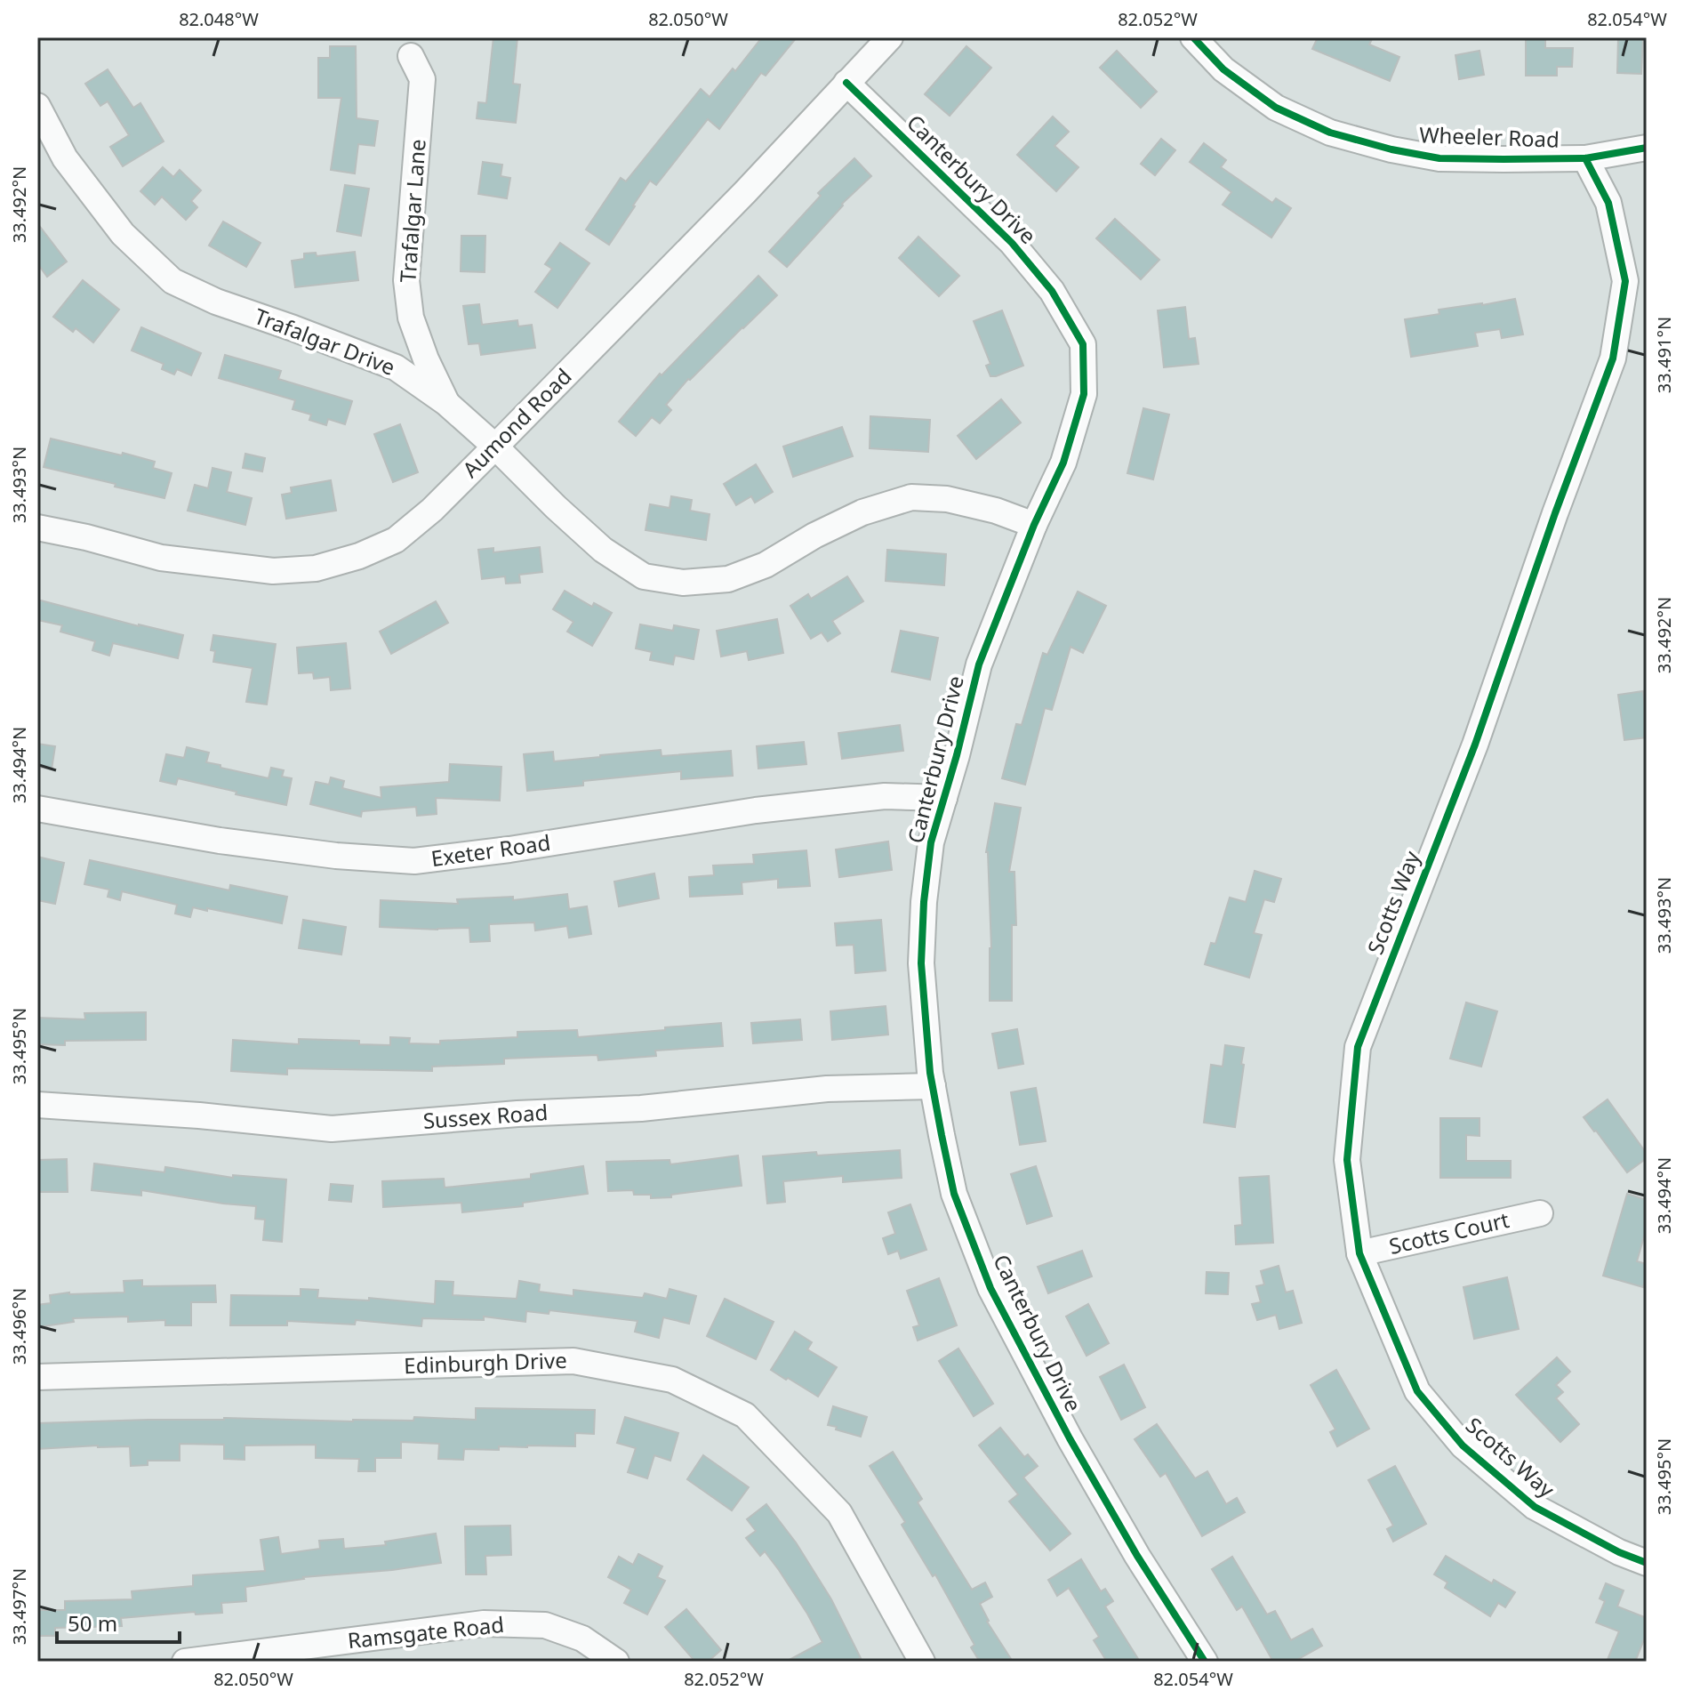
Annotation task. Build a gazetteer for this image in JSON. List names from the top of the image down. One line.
{"streets":{"street":["Wheeler Road","Canterbury Drive","Trafalgar Lane","Trafalgar Drive","Aumond Road","Exeter Road","Scotts Way","Sussex Road","Scotts Court","Edinburgh Drive","Ramsgate Road"]},"crossings":[["Wheeler Road","Scotts Way"],["Canterbury Drive","Trafalgar Drive"],["Canterbury Drive","Aumond Road"],["Canterbury Drive","Exeter Road"],["Canterbury Drive","Sussex Road"],["Trafalgar Lane","Trafalgar Drive"],["Trafalgar Drive","Aumond Road"],["Scotts Way","Scotts Court"]],"scale_bar":"50 m","coordinates":["82.048°W","82.050°W","82.052°W","82.054°W","33.492°N","33.491°N","33.493°N","33.494°N","33.495°N","33.496°N","33.497°N"]}
